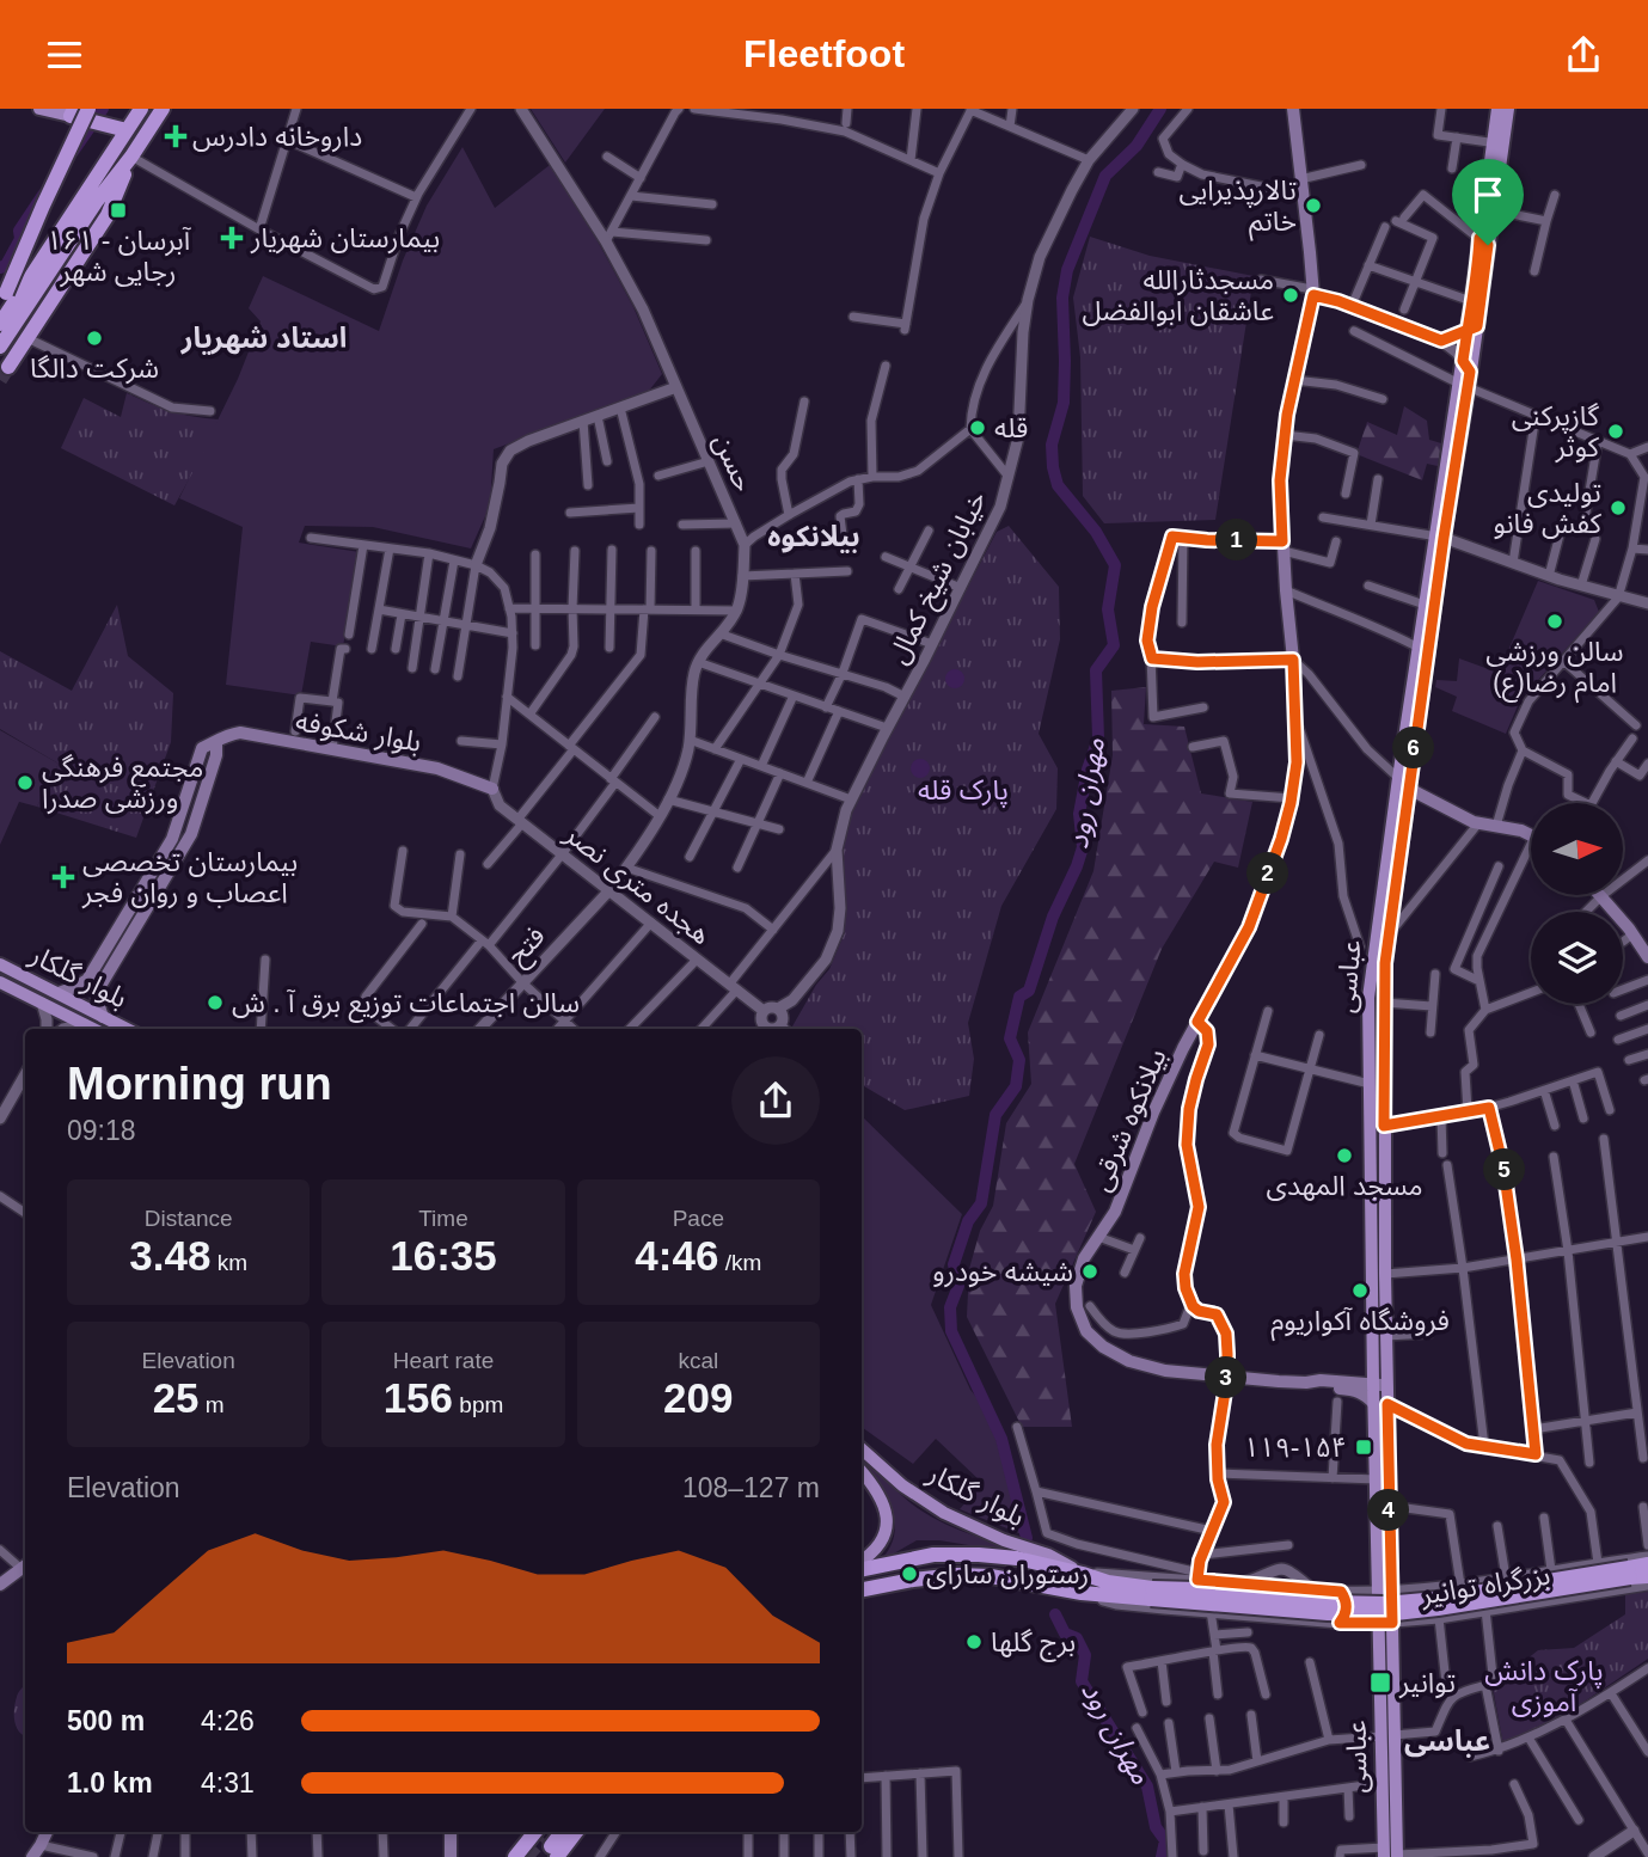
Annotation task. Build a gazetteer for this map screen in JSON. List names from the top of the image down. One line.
{"streets":{"highway":["بزرگراه توانیر"],"main road":["بلوار شکوفه","بلوار گلکار","عباسى","بیلانکوه شرقی"],"street":["حسن","خیابان شیخ کمال","هجده متری نصر","فتح"]},"crossings":[["بلوار شکوفه","هجده متری نصر"],["هجده متری نصر","فتح"],["بلوار گلکار","بزرگراه توانیر"],["عباسى","بیلانکوه شرقی"],["عباسى","بزرگراه توانیر"]],"districts":["استاد شهریار","بیلانکوه","عباسی"],"water":["مهران رود"],"parks":["پارک قله","پارک دانش آموزی"],"places":{"health":["داروخانه دادرس","بیمارستان شهریار","بیمارستان تخصصی اعصاب و روان فجر"],"other":["تالارپذیرایی خاتم","مسجدثارالله عاشقان ابوالفضل","شرکت دالگا","قله","گازپرکنی کوثر","تولیدی کفش فانو","سالن ورزشی امام رضا(ع)","مجتمع فرهنگی ورزشی صدرا","سالن اجتماعات توزیع برق آ . ش","مسجد المهدی","شیشه خودرو","فروشگاه آکواریوم","رستوران ساراى","برج گلها"],"transit":["آبرسان - ۱۶۱ رجایی شهر","۱۱۹-۱۵۴","توانیر"]},"north":"right","page":{"header":"Fleetfoot","pins":["1","6","2","5","3","4"],"heading":["Morning run","09:18"],"stats":[["Distance","3.48 km"],["Time","16:35"],["Pace","4:46 /km"],["Elevation","25 m"],["Heart rate","156 bpm"],["kcal","209"]],"chart":["Elevation","108–127 m"],"list":[{"name":"500 m","note":"4:26"},{"name":"1.0 km","note":"4:31"}]}}
